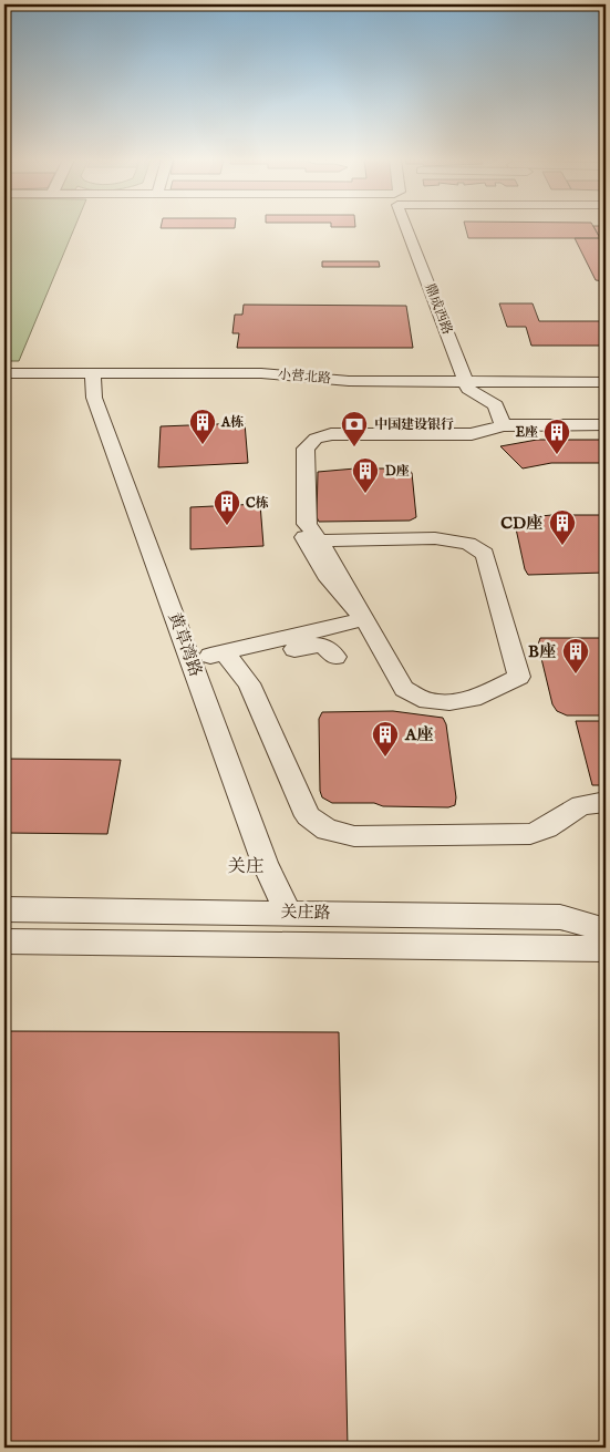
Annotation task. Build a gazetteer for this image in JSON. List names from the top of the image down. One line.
{"streets":{"street":["鼎成西路","小营北路","黄草湾路","关庄路"]},"crossings":[["鼎成西路","小营北路"],["小营北路","黄草湾路"],["黄草湾路","关庄路"]],"districts":["关庄"],"places":{"building":["A栋","E座","D座","C栋","CD座","B座","A座"],"bank":["中国建设银行"]}}
